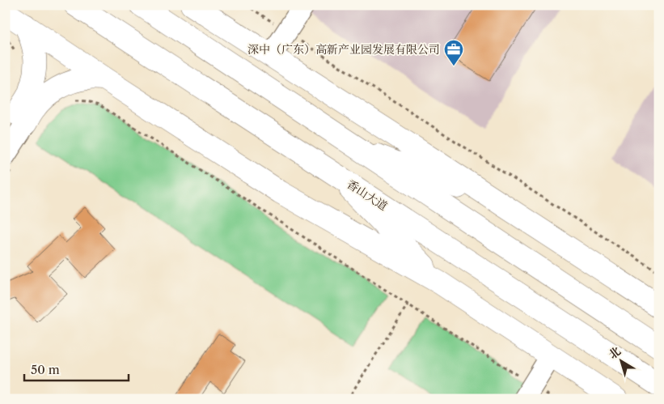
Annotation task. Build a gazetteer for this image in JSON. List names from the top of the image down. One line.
{"streets":{"main road":["香山大道"]},"places":{"office":["深中（广东）高新产业园发展有限公司"]},"scale_bar":"50 m","north":"top left"}
